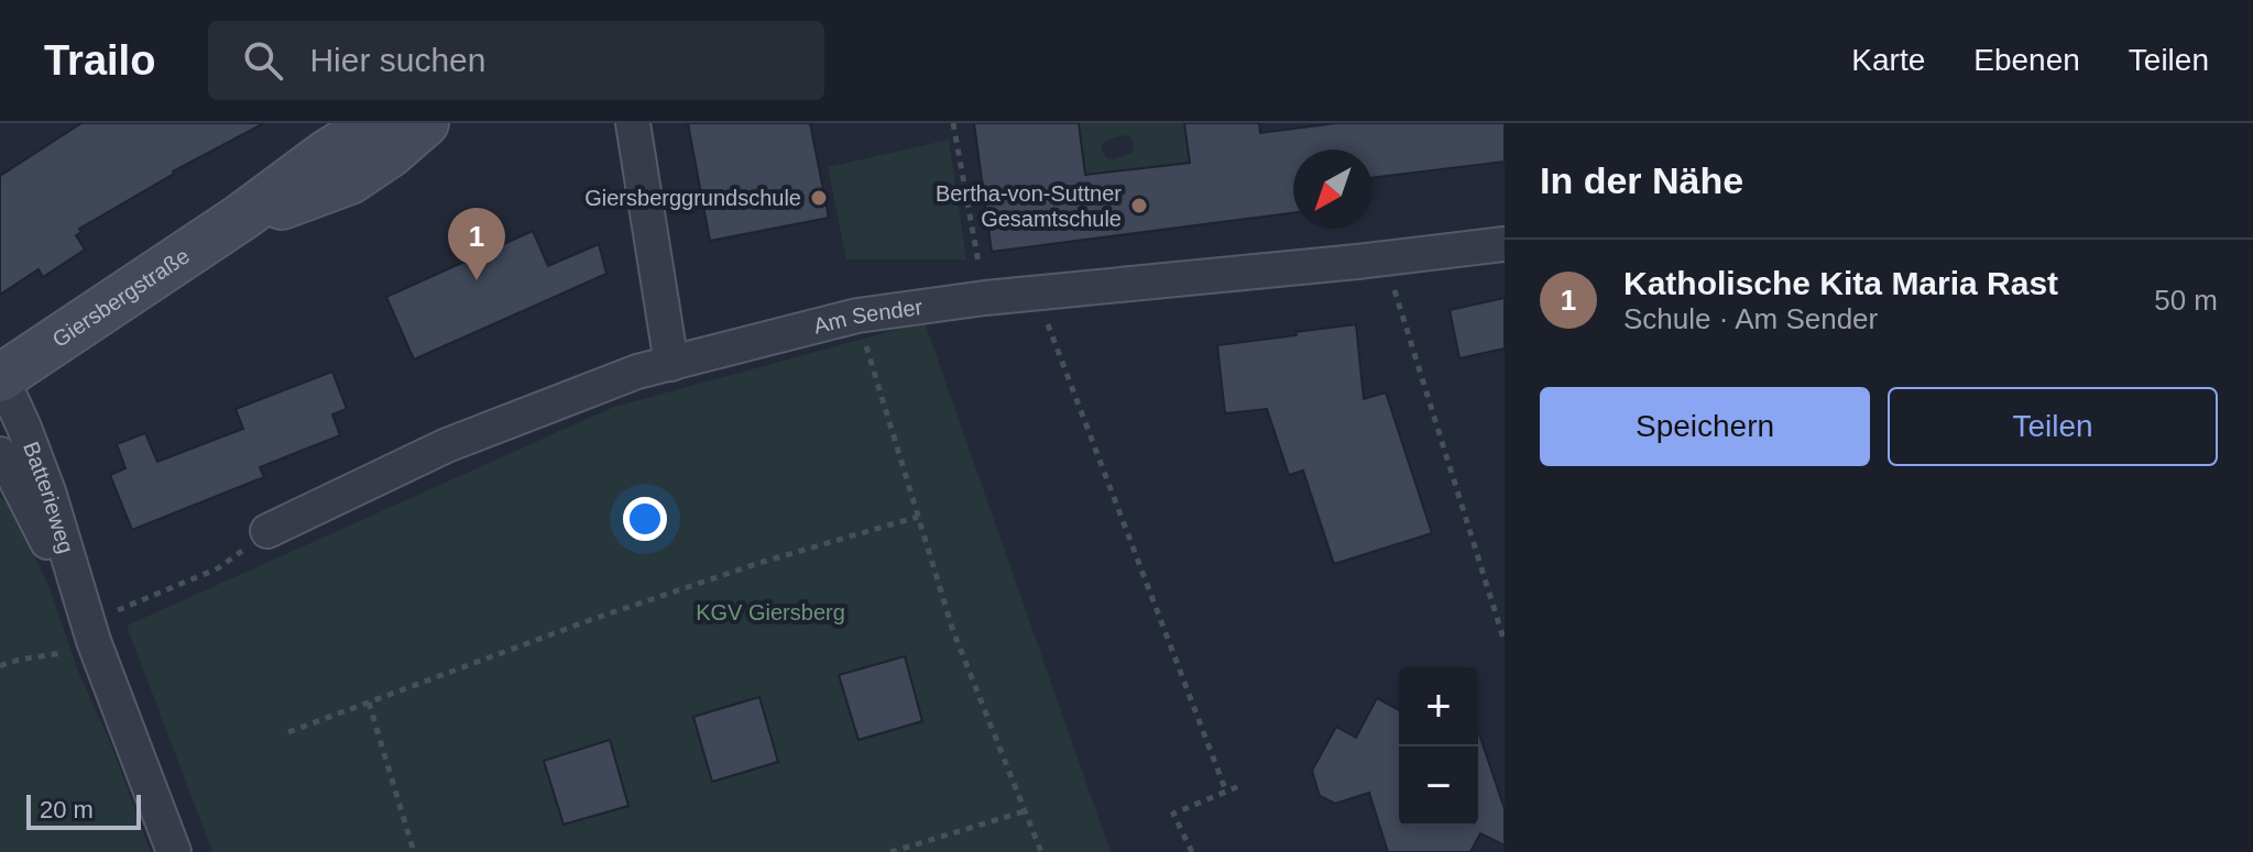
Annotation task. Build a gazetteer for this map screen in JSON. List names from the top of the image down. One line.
{"streets":{"street":["Giersbergstraße","Am Sender","Batterieweg"]},"crossings":[["Giersbergstraße","Batterieweg"]],"parks":["KGV Giersberg"],"places":["Giersberggrundschule","Bertha-von-Suttner Gesamtschule"],"scale_bar":"20 m","north":"bottom left","page":{"header":"Trailo","search":"Hier suchen","nav":["Karte","Ebenen","Teilen"],"heading":"In der Nähe","pins":"1","list":[{"mark":"1","name":"Katholische Kita Maria Rast","note":"Schule · Am Sender","value":"50 m"}],"buttons":["Speichern","Teilen"],"map_buttons":["+","−"],"scale":"20 m"}}
